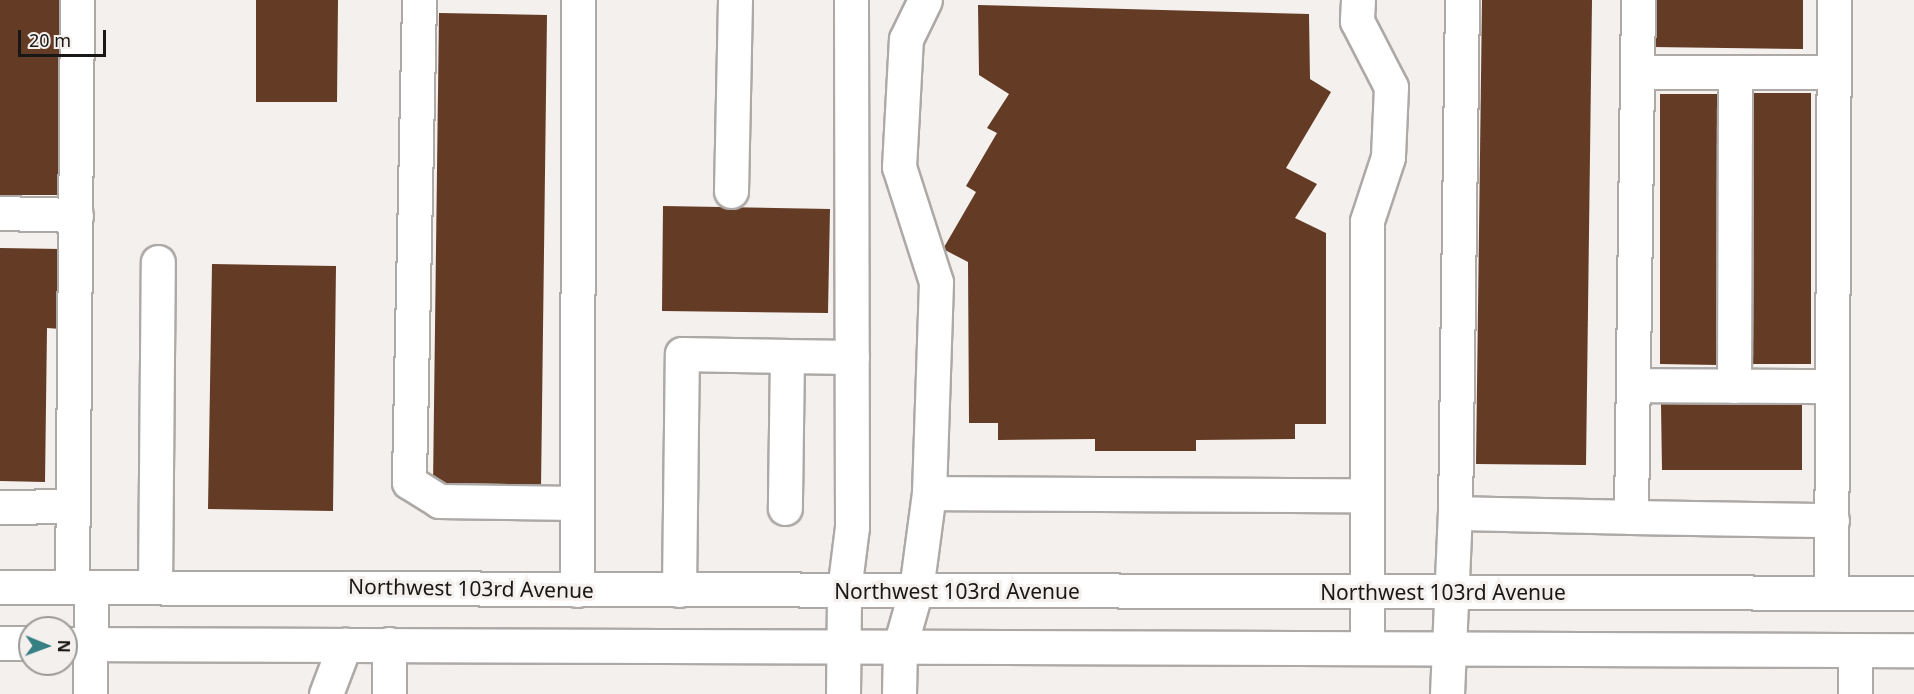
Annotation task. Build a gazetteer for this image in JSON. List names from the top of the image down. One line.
{"streets":{"street":["Northwest 103rd Avenue"]},"scale_bar":"20 m","north":"right"}
